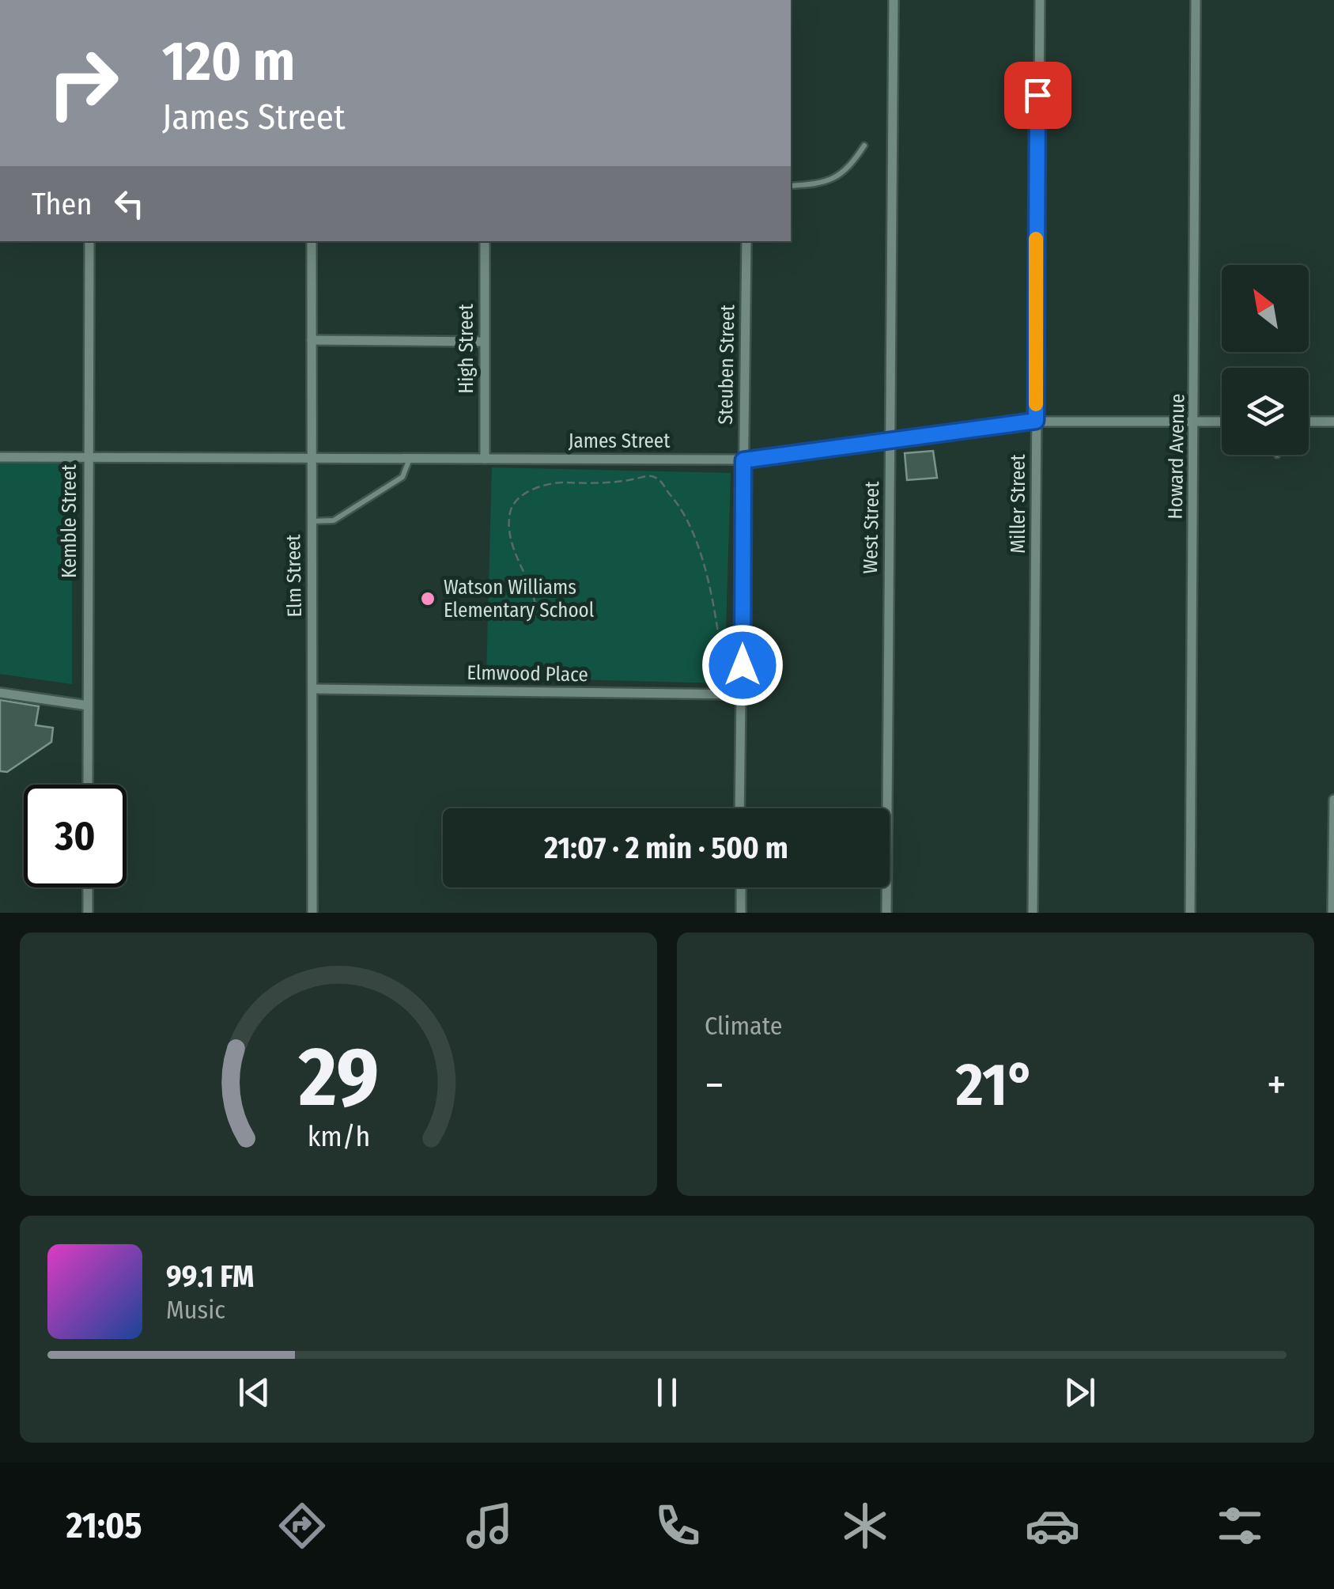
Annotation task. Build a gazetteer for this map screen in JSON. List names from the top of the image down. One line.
{"streets":{"street":["High Street","Steuben Street","James Street","Howard Avenue","Miller Street","Kemble Street","West Street","Elm Street","Elmwood Place"]},"crossings":[["High Street","James Street"],["Steuben Street","James Street"],["Steuben Street","Elmwood Place"],["James Street","Howard Avenue"],["James Street","Miller Street"],["James Street","Kemble Street"],["James Street","West Street"],["James Street","Elm Street"],["Elm Street","Elmwood Place"]],"places":["Watson Williams Elementary School"],"north":"top left","page":{"turn":["120 m","James Street"],"then":"Then","limit":"30","trip":"21:07 · 2 min · 500 m","tile":"Climate","heat":["−","21°","+"],"song":["99.1 FM","Music"],"tabs":"21:05","gauge":["29","km/h"]}}
